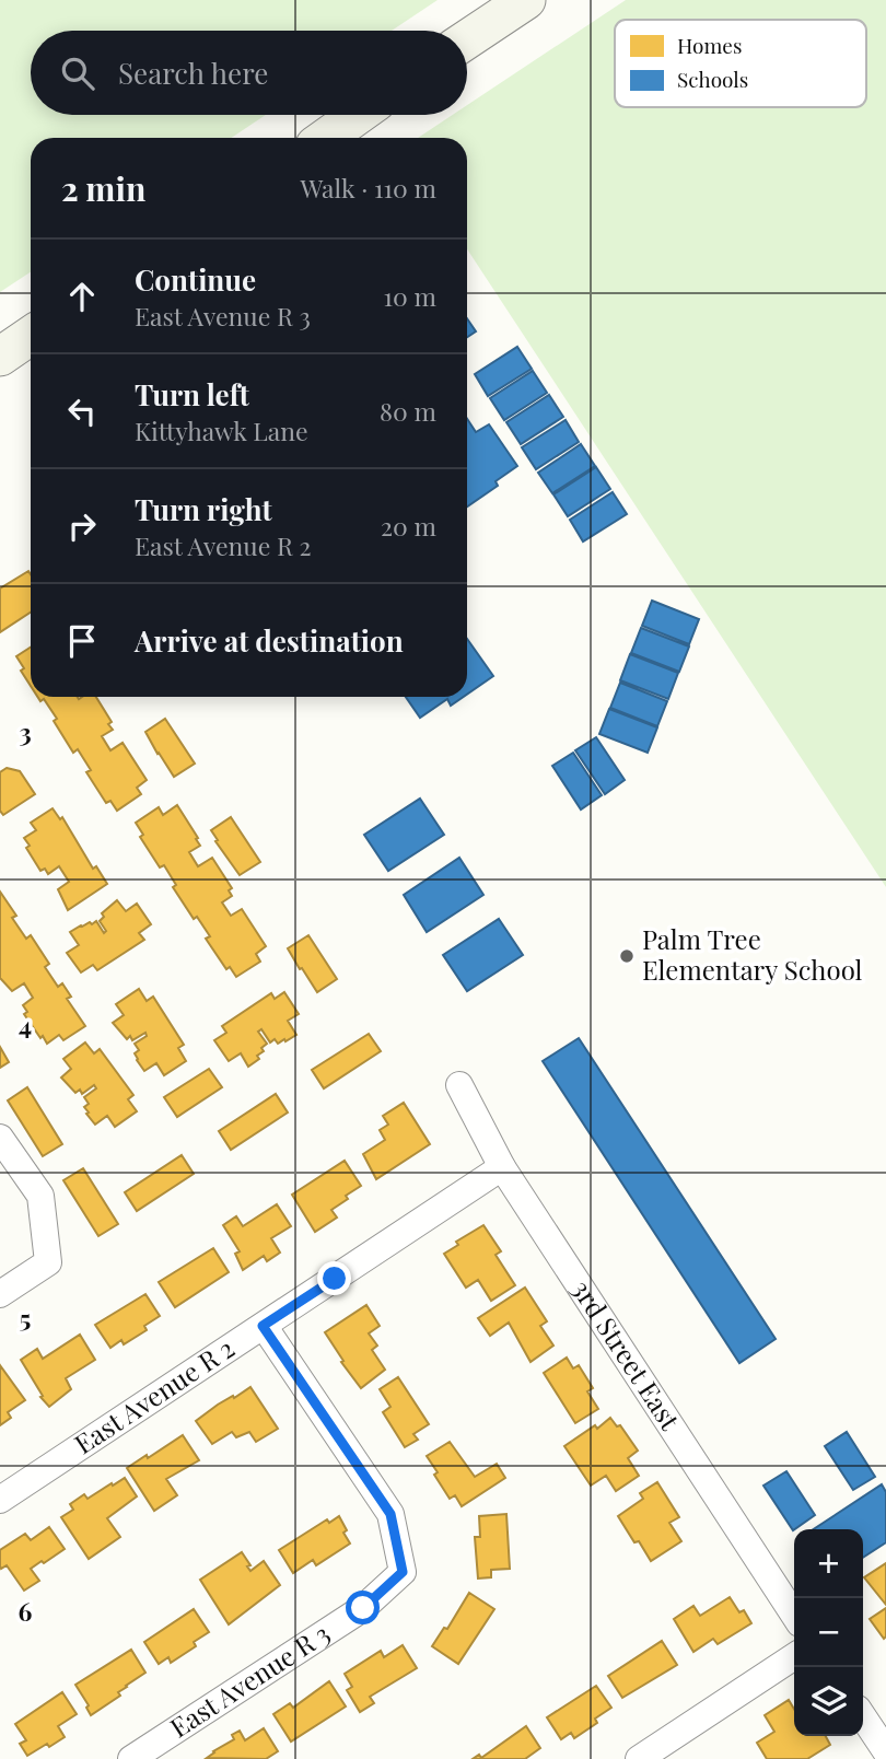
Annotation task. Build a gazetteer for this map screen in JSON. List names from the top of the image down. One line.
{"streets":{"street":["3rd Street East","East Avenue R 2","East Avenue R 3"]},"crossings":[["3rd Street East","East Avenue R 2"],["East Avenue R 2","East Avenue R 3"]],"places":["Palm Tree Elementary School"],"legend":["Homes","Schools"],"page":{"search":"Search here","heading":["2 min","Walk · 110 m"],"list":[["Continue","East Avenue R 3","10 m"],["Turn left","Kittyhawk Lane","80 m"],["Turn right","East Avenue R 2","20 m"],"Arrive at destination"],"map_buttons":["+","−"]},"grid":{"rows":["3","4","5","6"]}}
